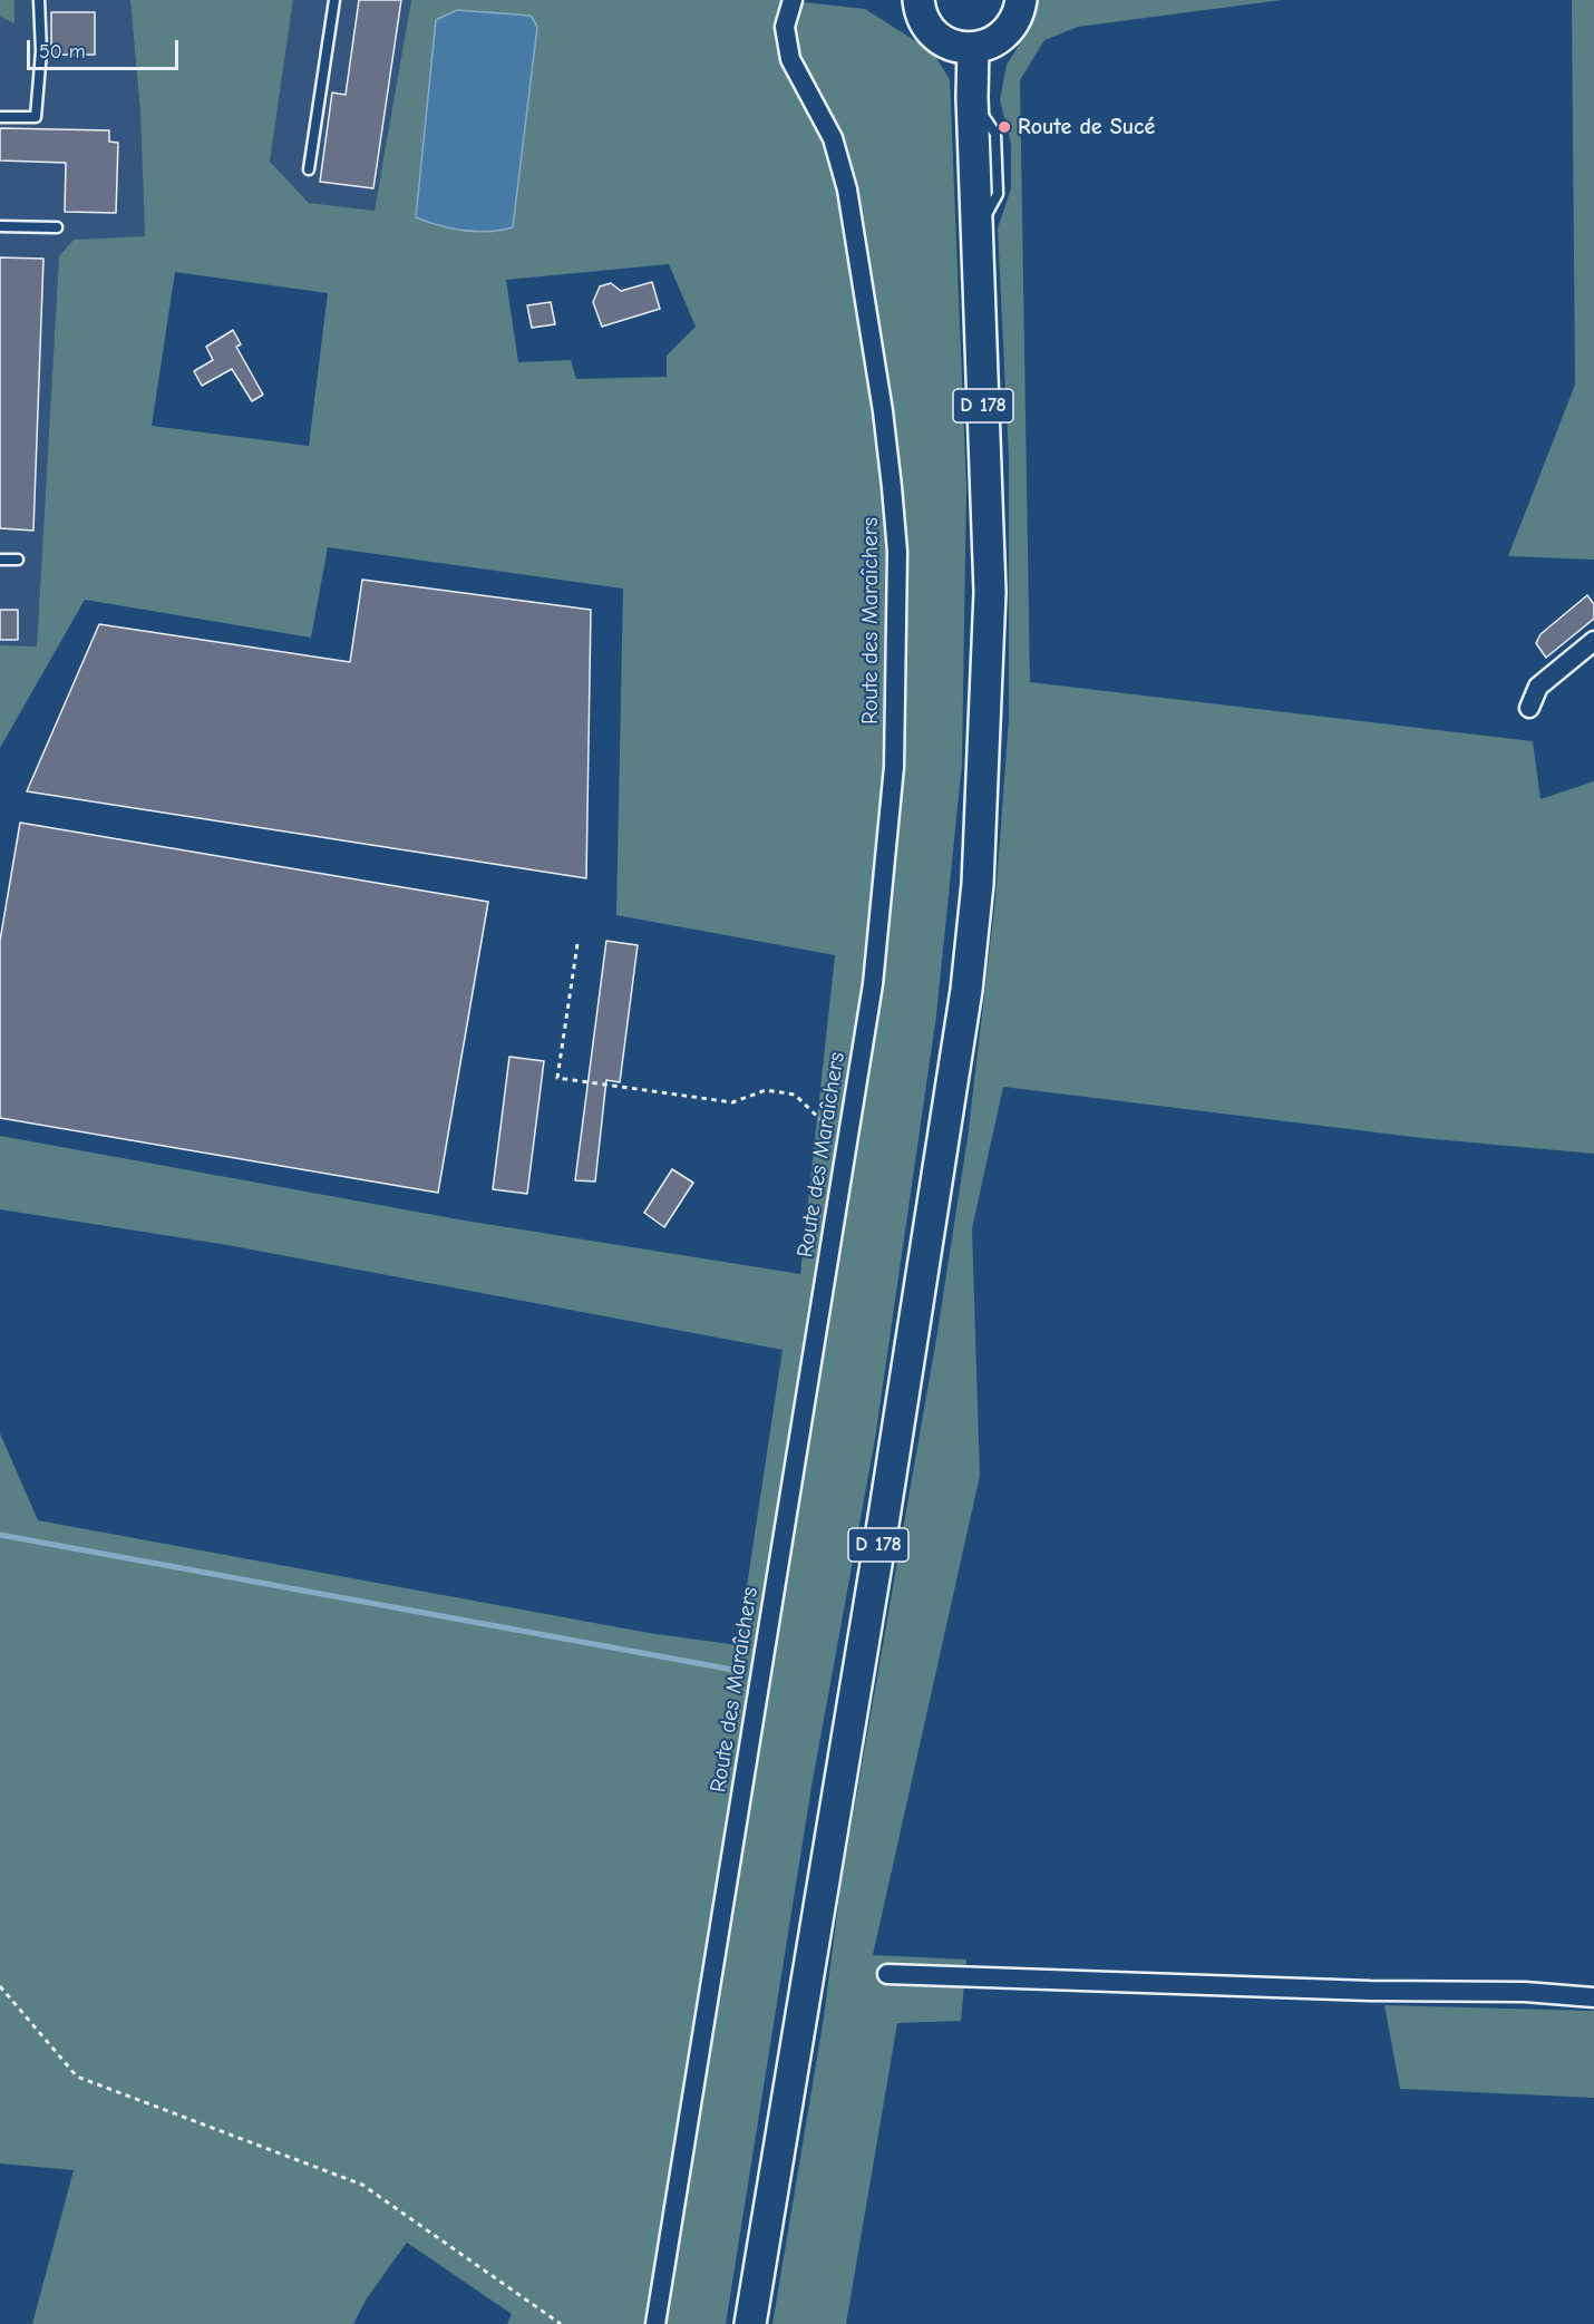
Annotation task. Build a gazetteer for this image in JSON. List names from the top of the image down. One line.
{"streets":{"main road":["D 178"],"street":["Route des Maraîchers"]},"places":["Route de Sucé"],"scale_bar":"50 m"}
